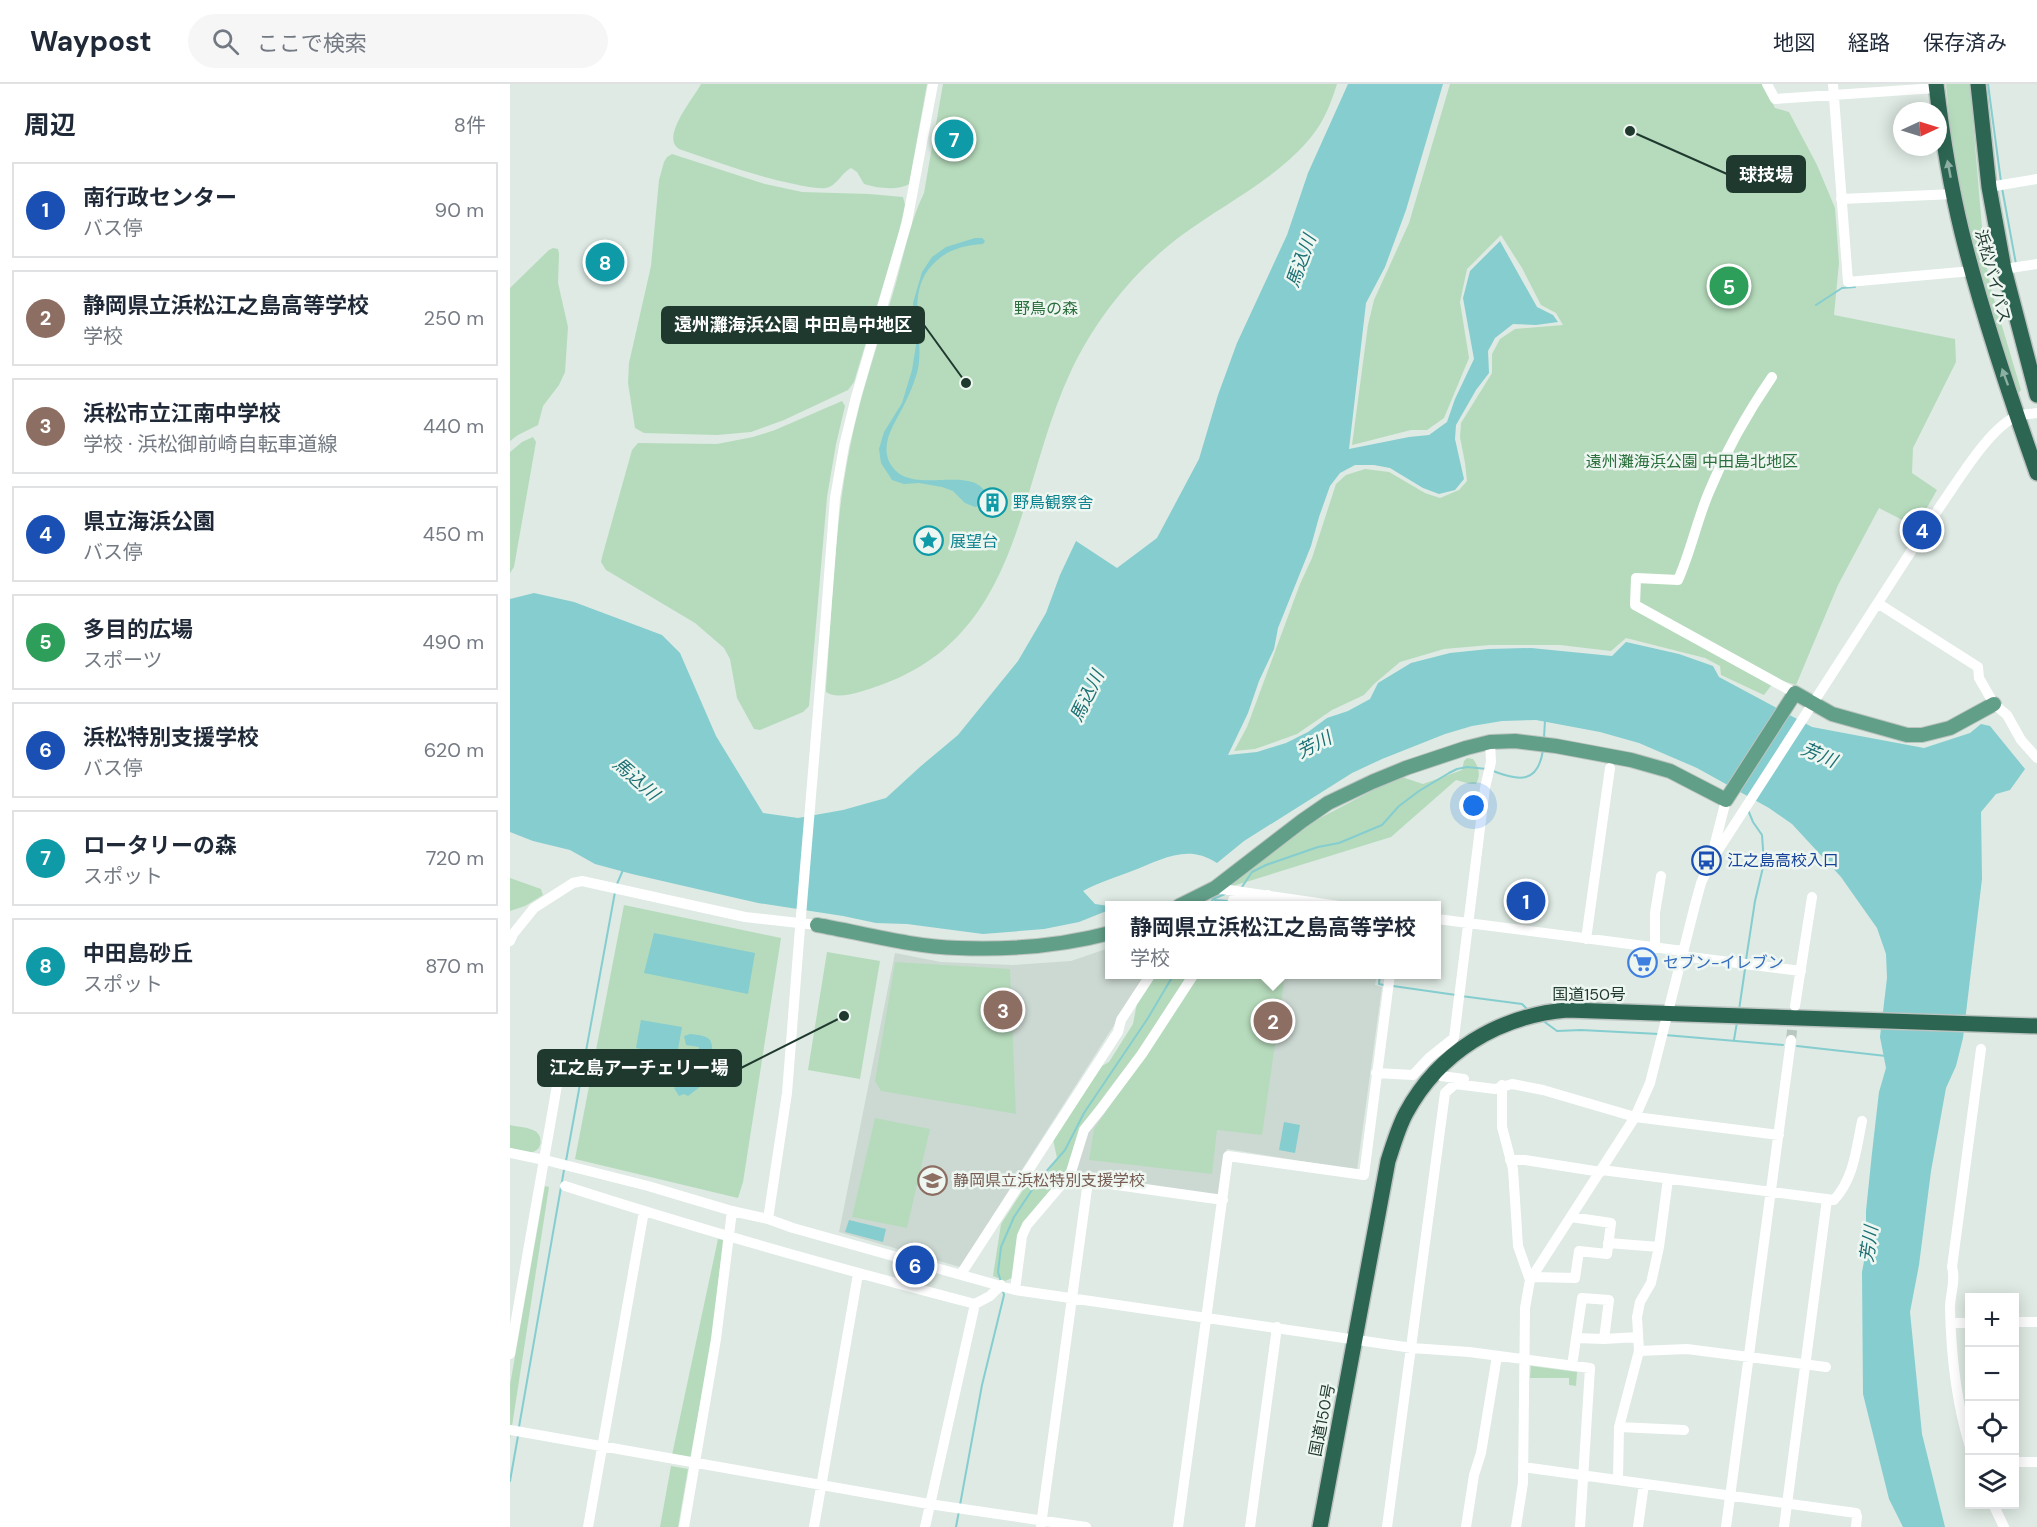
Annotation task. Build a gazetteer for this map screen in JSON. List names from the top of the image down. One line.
{"streets":{"highway":["浜松バイパス","国道150号"]},"water":["馬込川","芳川"],"parks":["野鳥の森","遠州灘海浜公園 中田島北地区"],"places":{"other":["球技場","遠州灘海浜公園 中田島中地区","江之島アーチェリー場"],"building":["野鳥観察舎"],"place":["展望台"],"bus stop":["江之島高校入口"],"supermarket":["セブン-イレブン"],"school or university":["静岡県立浜松特別支援学校"]},"north":"right","page":{"header":"Waypost","search":"ここで検索","nav":["地図","経路","保存済み"],"heading":["周辺","8件"],"pins":["7","8","5","4","1","3","2","6"],"list":[{"mark":"1","name":"南行政センター","note":"バス停","value":"90 m"},{"mark":"2","name":"静岡県立浜松江之島高等学校","note":"学校","value":"250 m"},{"mark":"3","name":"浜松市立江南中学校","note":"学校 · 浜松御前崎自転車道線","value":"440 m"},{"mark":"4","name":"県立海浜公園","note":"バス停","value":"450 m"},{"mark":"5","name":"多目的広場","note":"スポーツ","value":"490 m"},{"mark":"6","name":"浜松特別支援学校","note":"バス停","value":"620 m"},{"mark":"7","name":"ロータリーの森","note":"スポット","value":"720 m"},{"mark":"8","name":"中田島砂丘","note":"スポット","value":"870 m"}],"popup":["静岡県立浜松江之島高等学校","学校"],"map_buttons":["+","−"]}}
